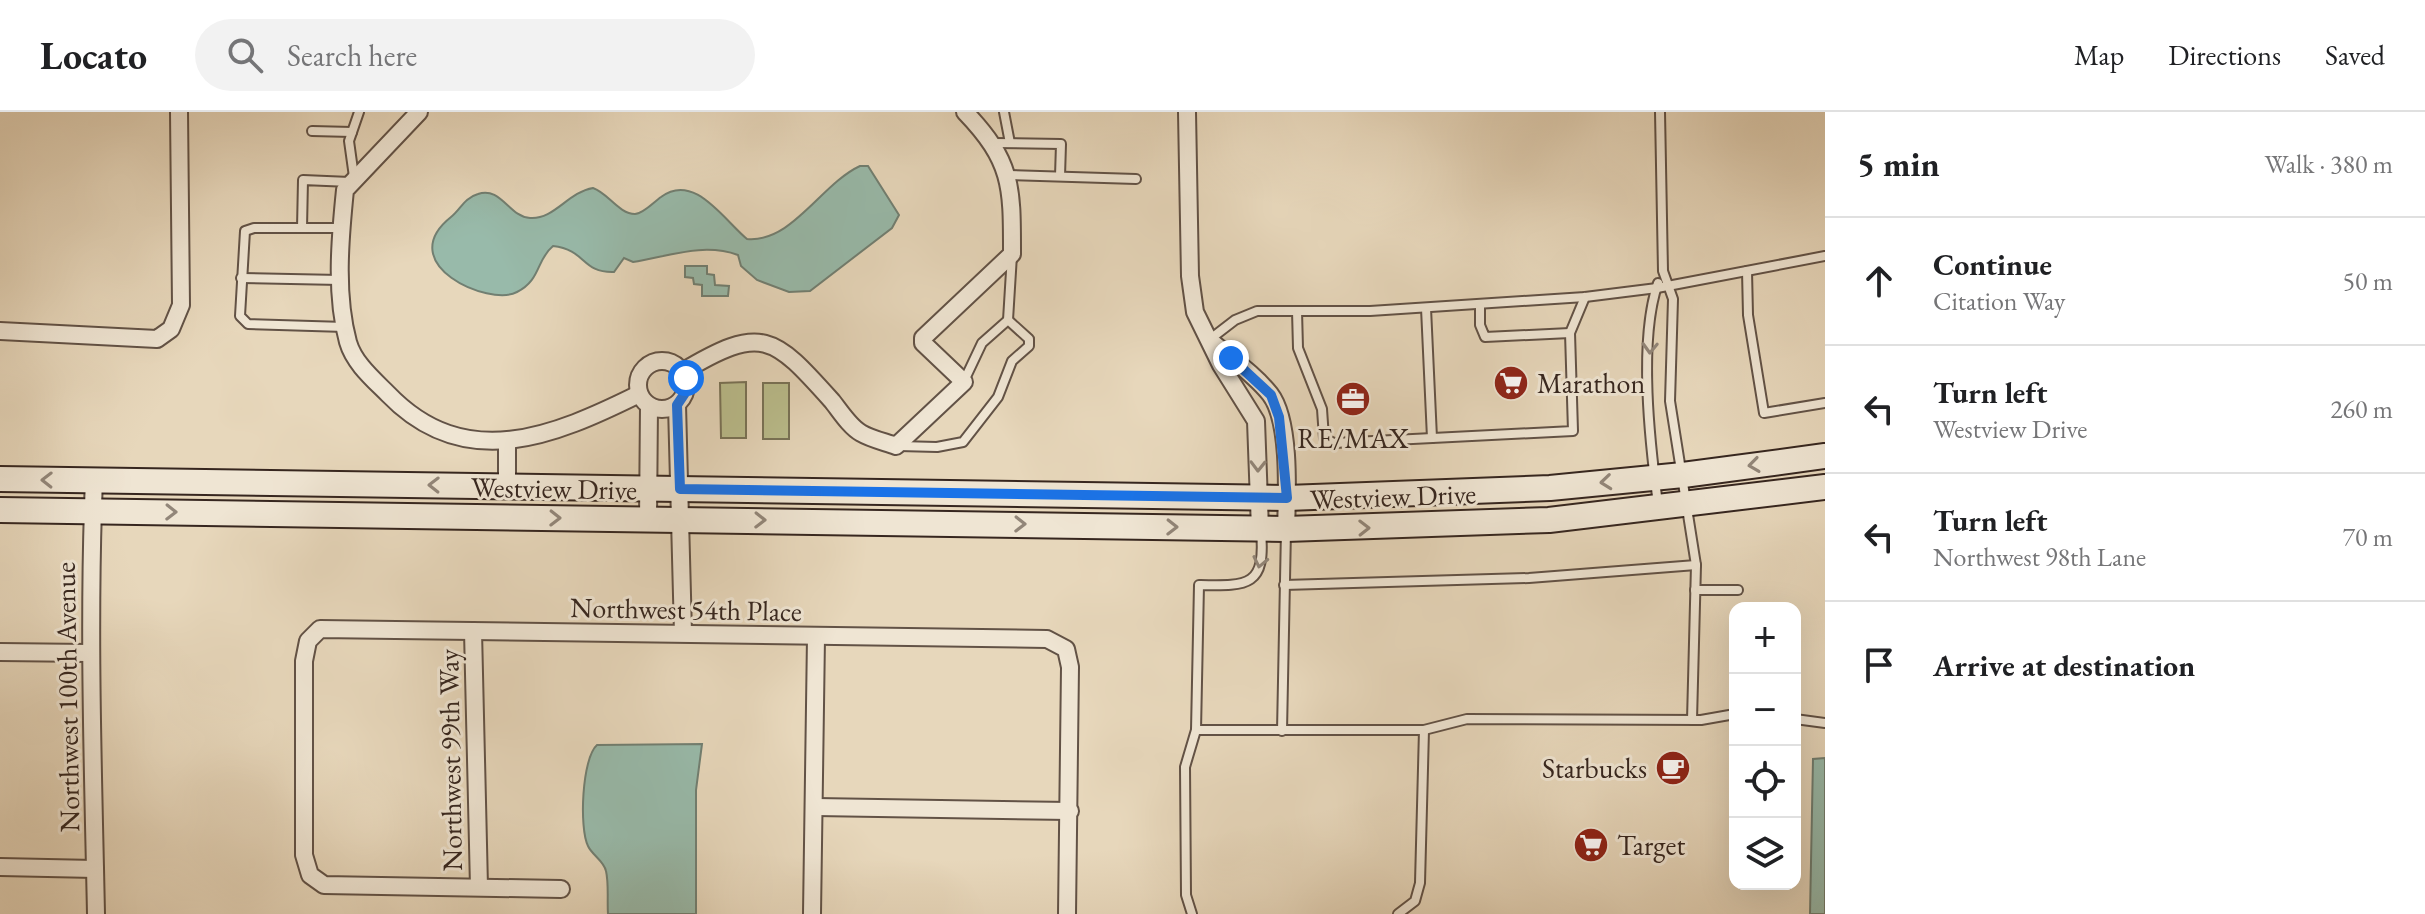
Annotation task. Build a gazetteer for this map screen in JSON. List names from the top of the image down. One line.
{"streets":{"street":["Westview Drive","Northwest 54th Place","Northwest 100th Avenue","Northwest 99th Way"]},"crossings":[["Westview Drive","Northwest 100th Avenue"],["Northwest 54th Place","Northwest 99th Way"]],"places":{"supermarket":["Marathon","Target"],"office":["RE/MAX"],"cafe":["Starbucks"]},"page":{"header":"Locato","search":"Search here","nav":["Map","Directions","Saved"],"heading":["5 min","Walk · 380 m"],"list":[["Continue","Citation Way","50 m"],["Turn left","Westview Drive","260 m"],["Turn left","Northwest 98th Lane","70 m"],"Arrive at destination"],"map_buttons":["+","−"]}}
